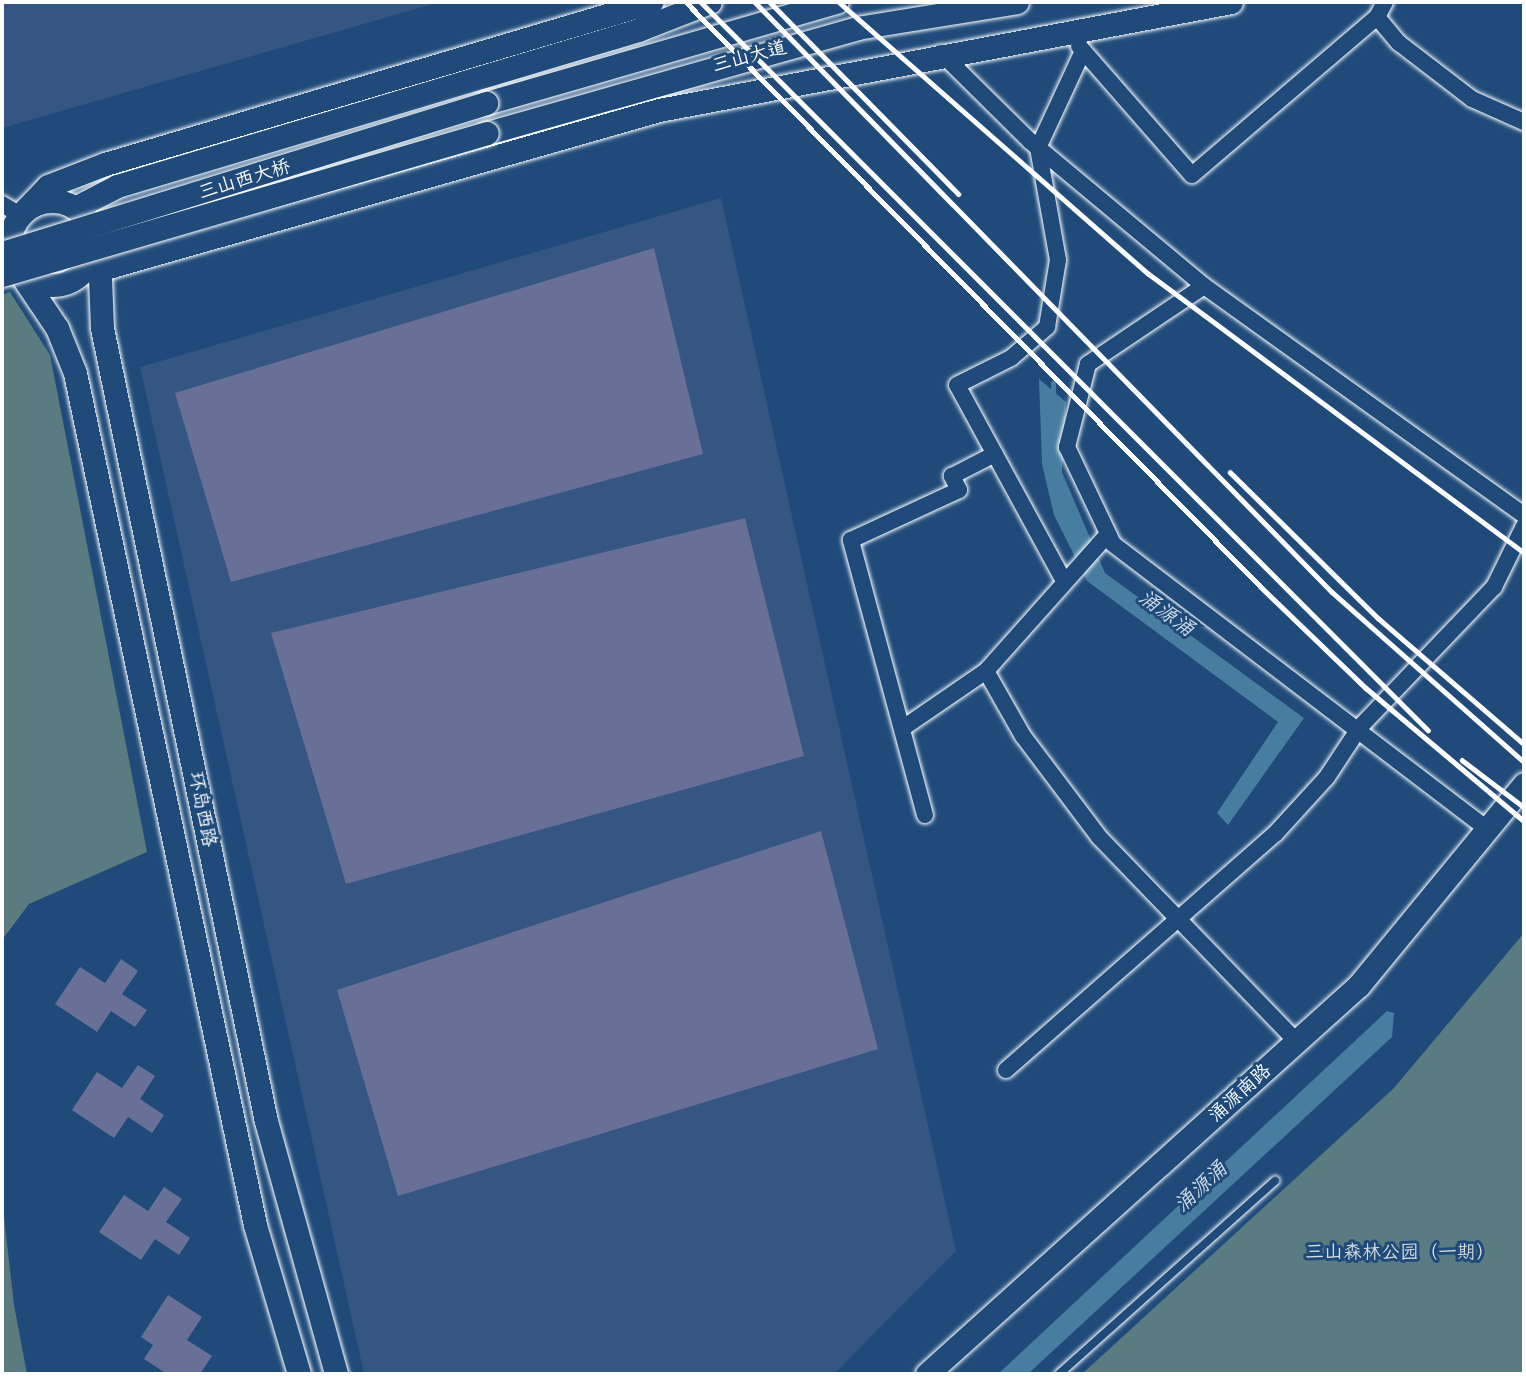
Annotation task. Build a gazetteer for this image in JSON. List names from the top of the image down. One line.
{"streets":{"main road":["三山大道","三山西大桥","环岛西路","涌源南路"]},"crossings":[["三山大道","三山西大桥"],["三山西大桥","环岛西路"]],"water":["涌源涌"],"parks":["三山森林公园（一期）"]}
